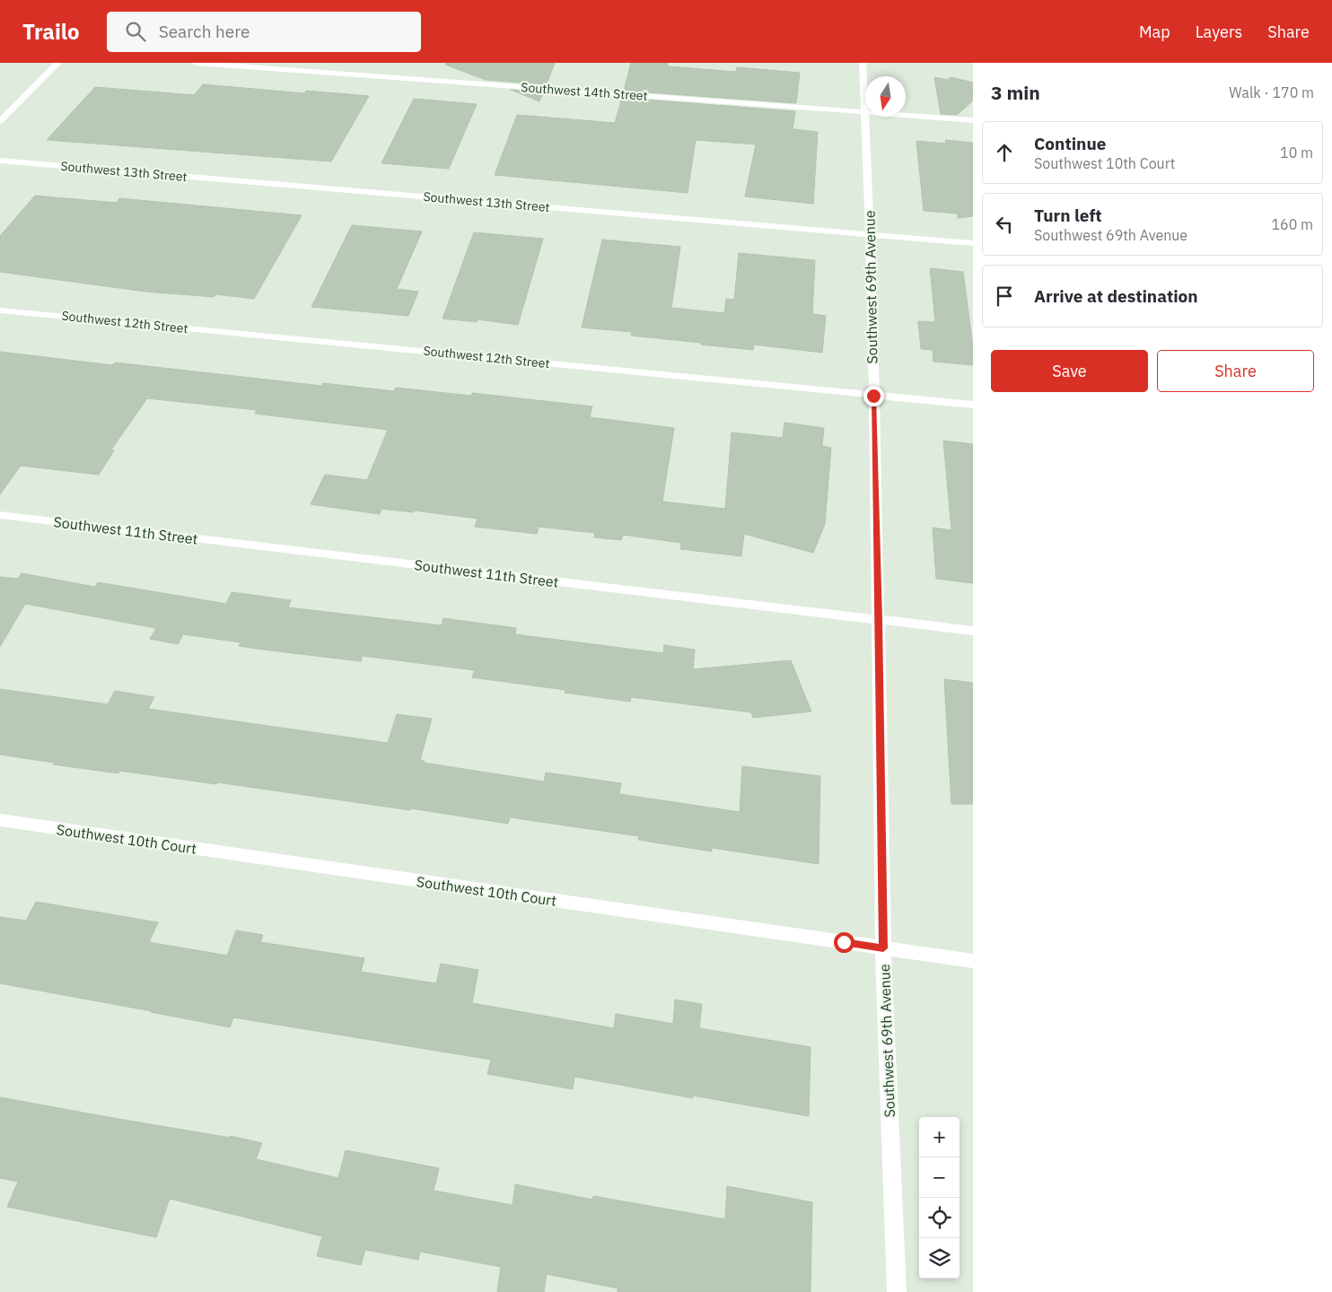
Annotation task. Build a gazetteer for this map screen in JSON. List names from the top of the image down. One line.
{"streets":{"street":["Southwest 14th Street","Southwest 13th Street","Southwest 69th Avenue","Southwest 12th Street","Southwest 11th Street","Southwest 10th Court"]},"crossings":[["Southwest 14th Street","Southwest 69th Avenue"],["Southwest 13th Street","Southwest 69th Avenue"],["Southwest 69th Avenue","Southwest 12th Street"],["Southwest 69th Avenue","Southwest 11th Street"],["Southwest 69th Avenue","Southwest 10th Court"]],"north":"bottom","page":{"header":"Trailo","search":"Search here","nav":["Map","Layers","Share"],"heading":["3 min","Walk · 170 m"],"list":[["Continue","Southwest 10th Court","10 m"],["Turn left","Southwest 69th Avenue","160 m"],"Arrive at destination"],"buttons":["Save","Share"],"map_buttons":["+","−"]}}
